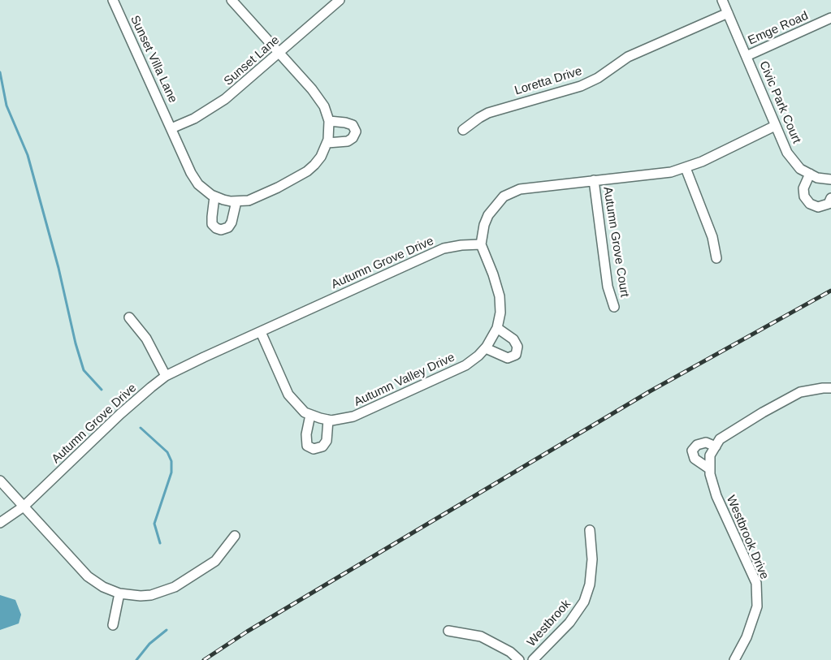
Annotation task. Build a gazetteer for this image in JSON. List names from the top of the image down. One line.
{"streets":{"street":["Emge Road","Sunset Villa Lane","Sunset Lane","Loretta Drive","Civic Park Court","Autumn Grove Court","Autumn Grove Drive","Autumn Valley Drive","Westbrook Drive","Westbrook"]},"crossings":[["Emge Road","Loretta Drive"],["Emge Road","Civic Park Court"],["Sunset Villa Lane","Sunset Lane"],["Autumn Grove Drive","Autumn Valley Drive"]]}
